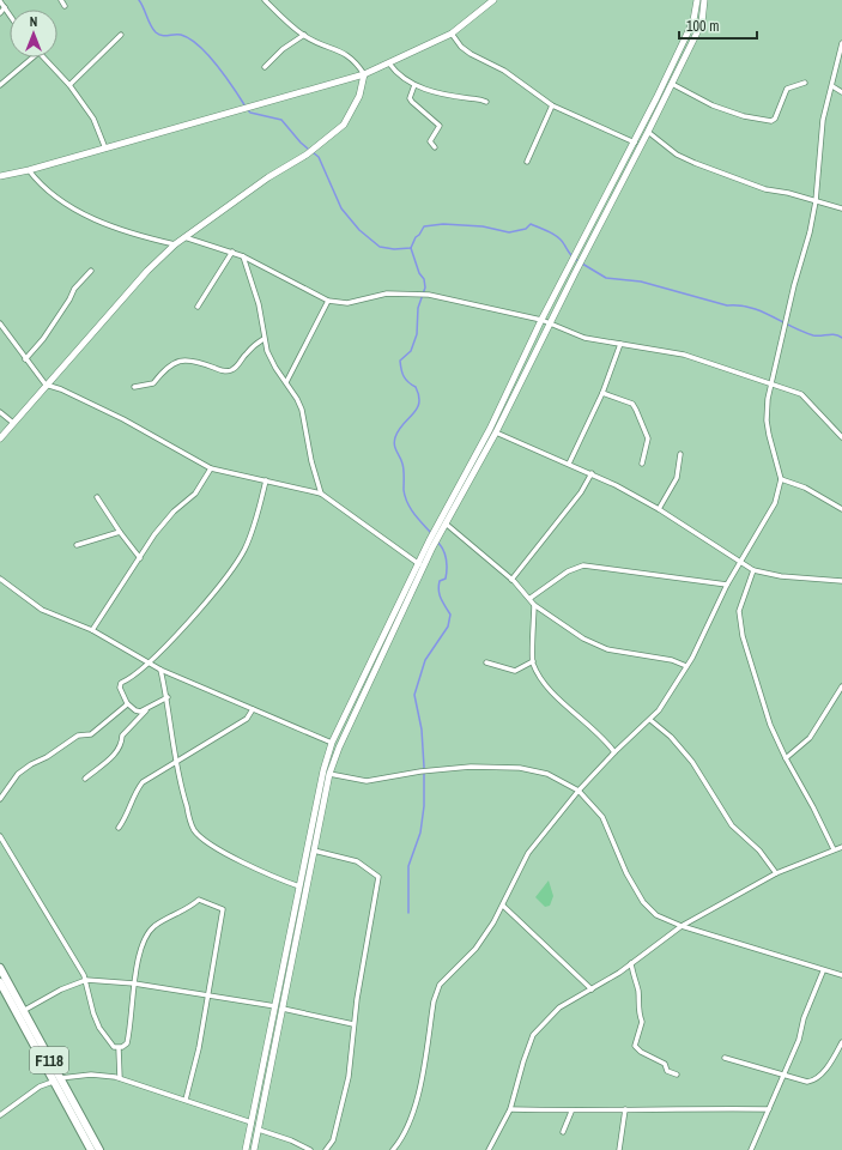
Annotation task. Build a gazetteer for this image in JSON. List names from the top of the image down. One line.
{"streets":{"main road":["F118"]},"scale_bar":"100 m","north":"top"}
